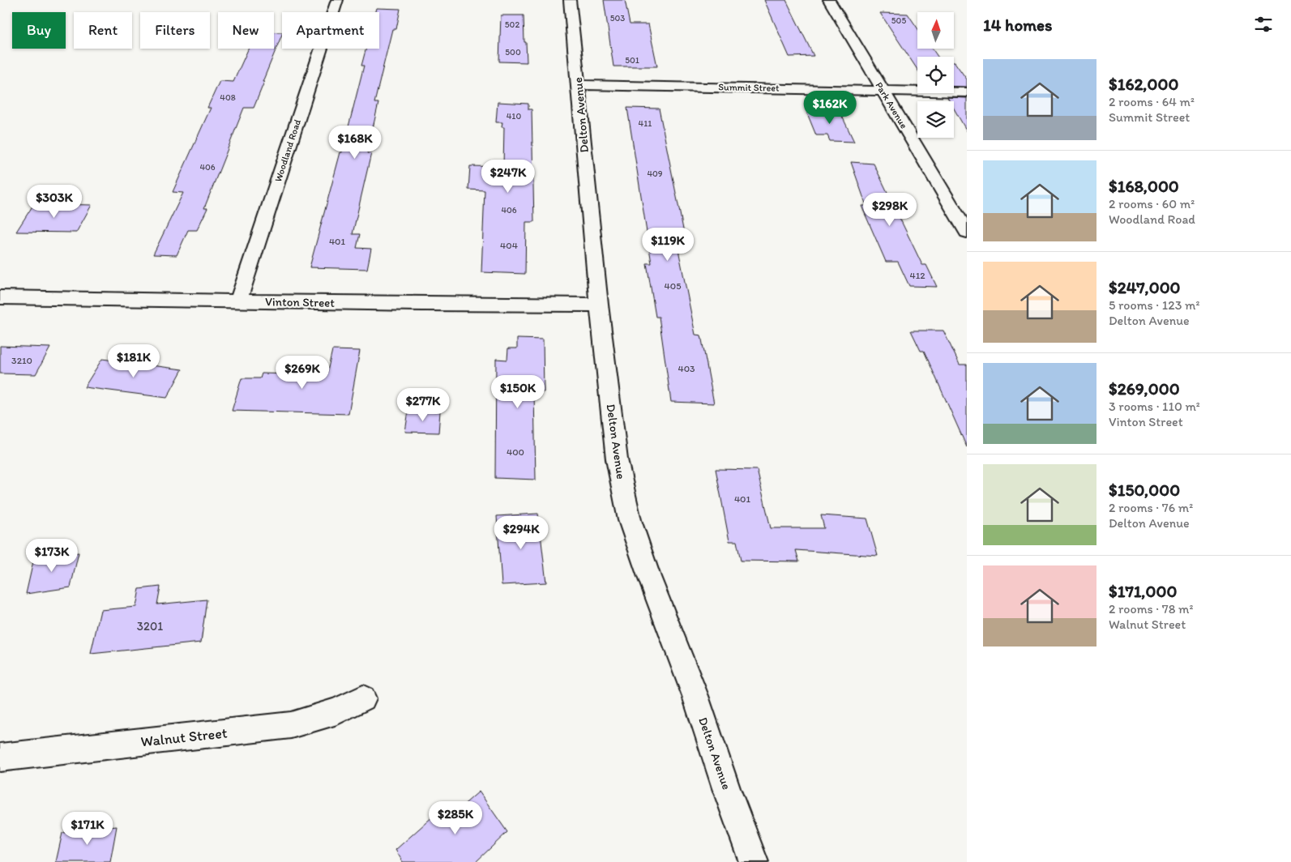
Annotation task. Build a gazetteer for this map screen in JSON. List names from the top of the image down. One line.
{"streets":{"street":["Summit Street","Park Avenue","Delton Avenue","Woodland Road","Vinton Street","Walnut Street"]},"crossings":[["Summit Street","Park Avenue"],["Summit Street","Delton Avenue"],["Delton Avenue","Vinton Street"],["Woodland Road","Vinton Street"]],"house_numbers":["503","505","502","500","501","408","410","411","406","409","406","401","404","412","405","3210","403","400","401","3201"],"north":"top","page":{"heading":"14 homes","chip":["Buy","Rent","Filters","New","Apartment"],"list":[{"name":"$162,000","note":"2 rooms · 64 m² · Summit Street"},{"name":"$168,000","note":"2 rooms · 60 m² · Woodland Road"},{"name":"$247,000","note":"5 rooms · 123 m² · Delton Avenue"},{"name":"$269,000","note":"3 rooms · 110 m² · Vinton Street"},{"name":"$150,000","note":"2 rooms · 76 m² · Delton Avenue"},{"name":"$171,000","note":"2 rooms · 78 m² · Walnut Street"}],"price":["$162K","$168K","$247K","$303K","$298K","$119K","$181K","$269K","$150K","$277K","$294K","$173K","$285K","$171K"]}}
